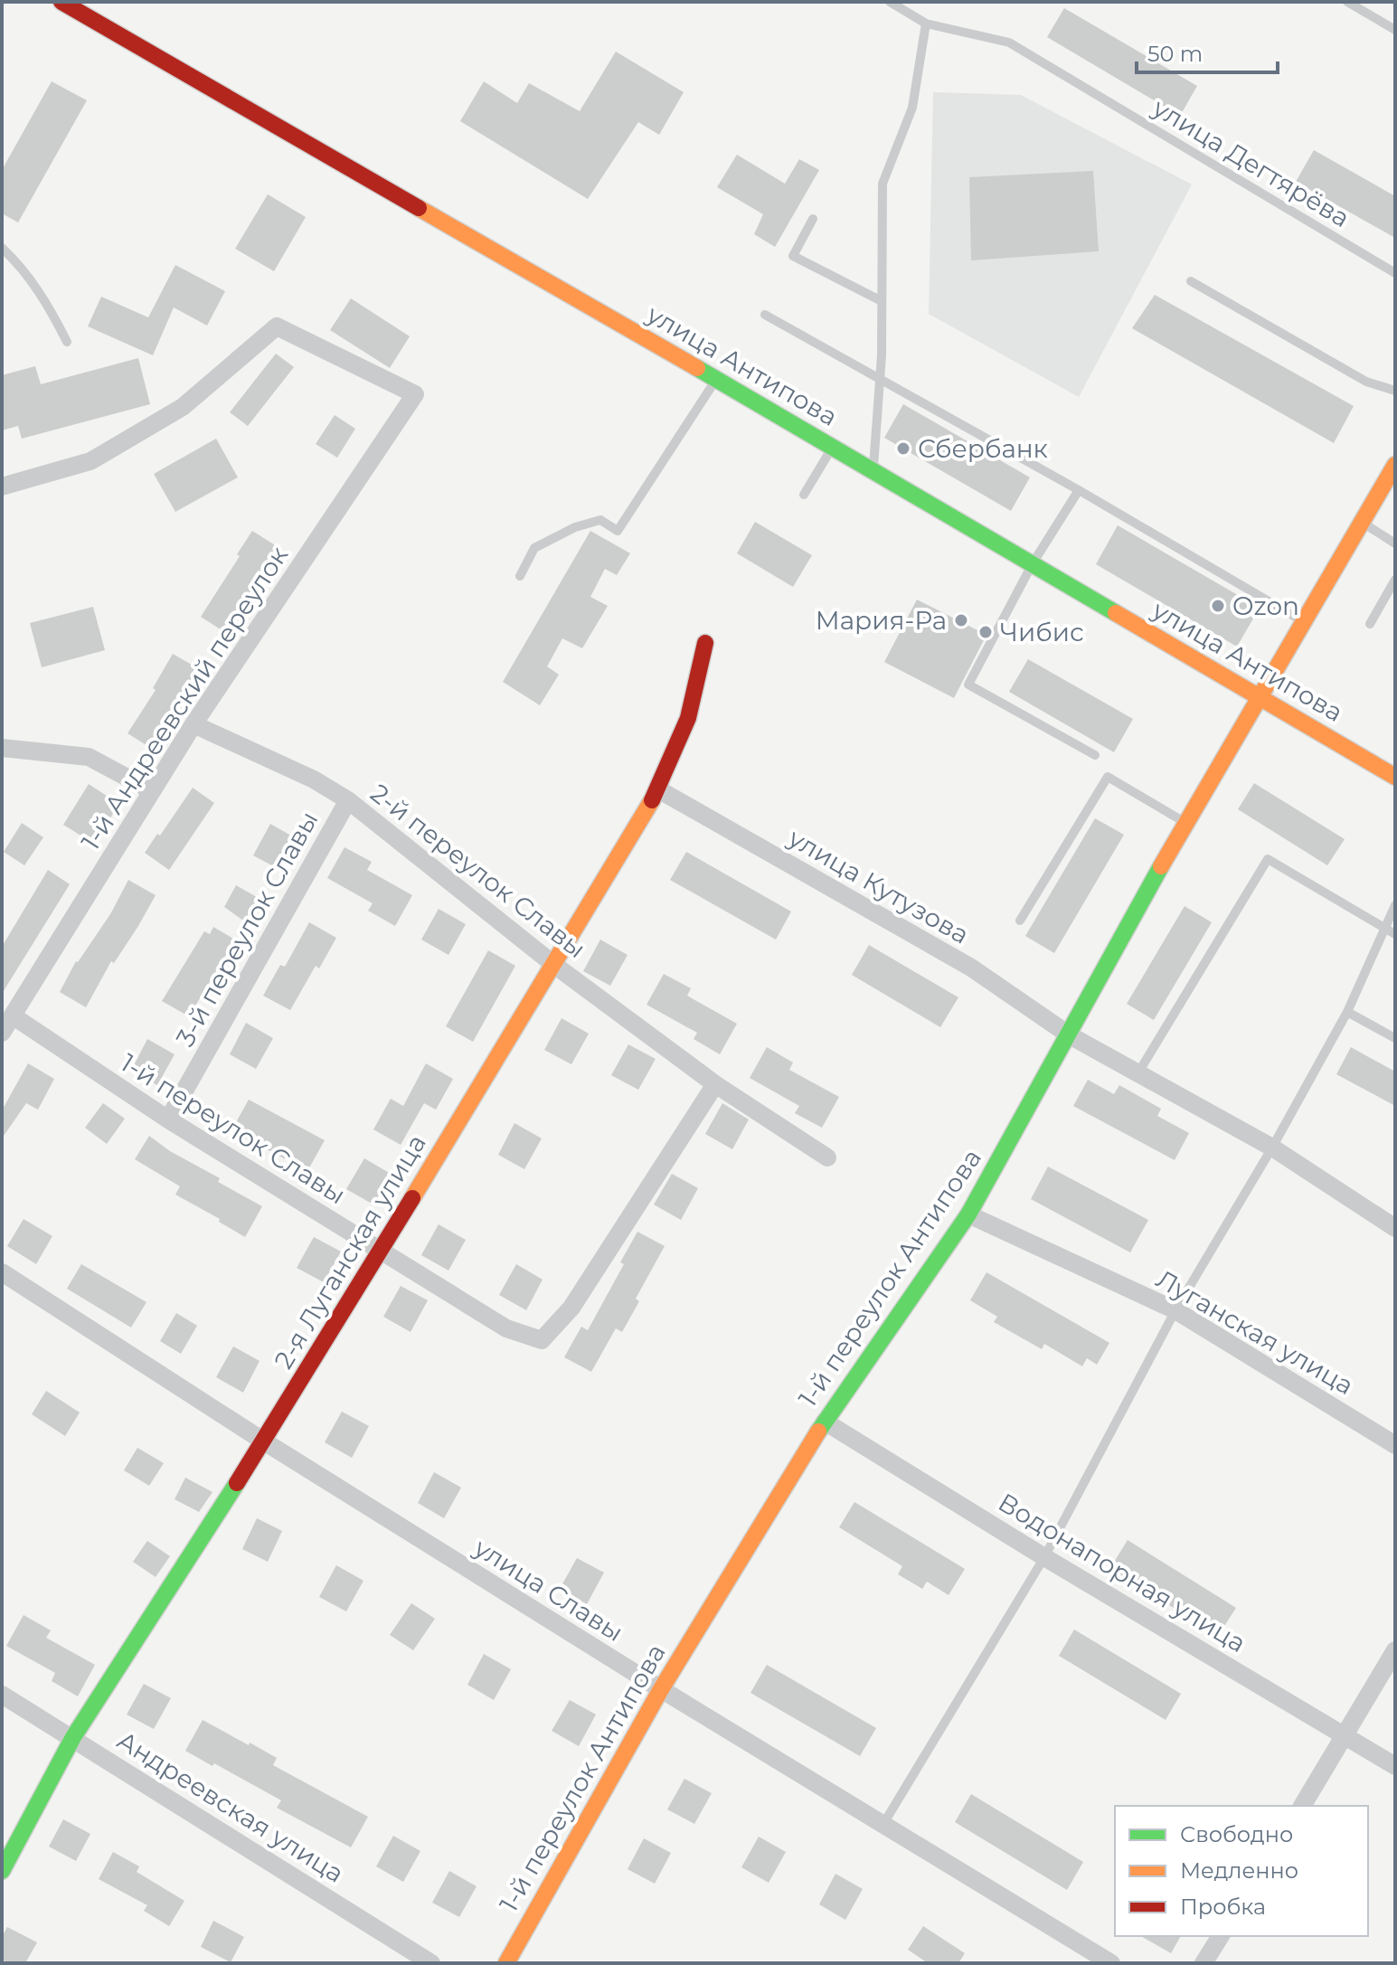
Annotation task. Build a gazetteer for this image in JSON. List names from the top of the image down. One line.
{"streets":{"main road":["улица Антипова","2-я Луганская улица","1-й переулок Антипова"],"street":["1-й Андреевский переулок","2-й переулок Славы","улица Кутузова","3-й переулок Славы","1-й переулок Славы","Луганская улица","Водонапорная улица","улица Славы","Андреевская улица"],"lane":["улица Дегтярёва"]},"crossings":[["улица Антипова","1-й переулок Антипова"],["1-й Андреевский переулок","2-й переулок Славы"],["1-й Андреевский переулок","1-й переулок Славы"],["2-й переулок Славы","3-й переулок Славы"],["2-й переулок Славы","1-й переулок Славы"],["2-й переулок Славы","2-я Луганская улица"],["улица Кутузова","2-я Луганская улица"],["улица Кутузова","1-й переулок Антипова"],["3-й переулок Славы","1-й переулок Славы"],["1-й переулок Славы","2-я Луганская улица"],["2-я Луганская улица","улица Славы"],["2-я Луганская улица","Андреевская улица"],["1-й переулок Антипова","Луганская улица"],["1-й переулок Антипова","Водонапорная улица"],["1-й переулок Антипова","улица Славы"]],"places":["Сбербанк","Ozon","Мария-Ра","Чибис"],"legend":["Свободно","Медленно","Пробка"],"scale_bar":"50 m"}
